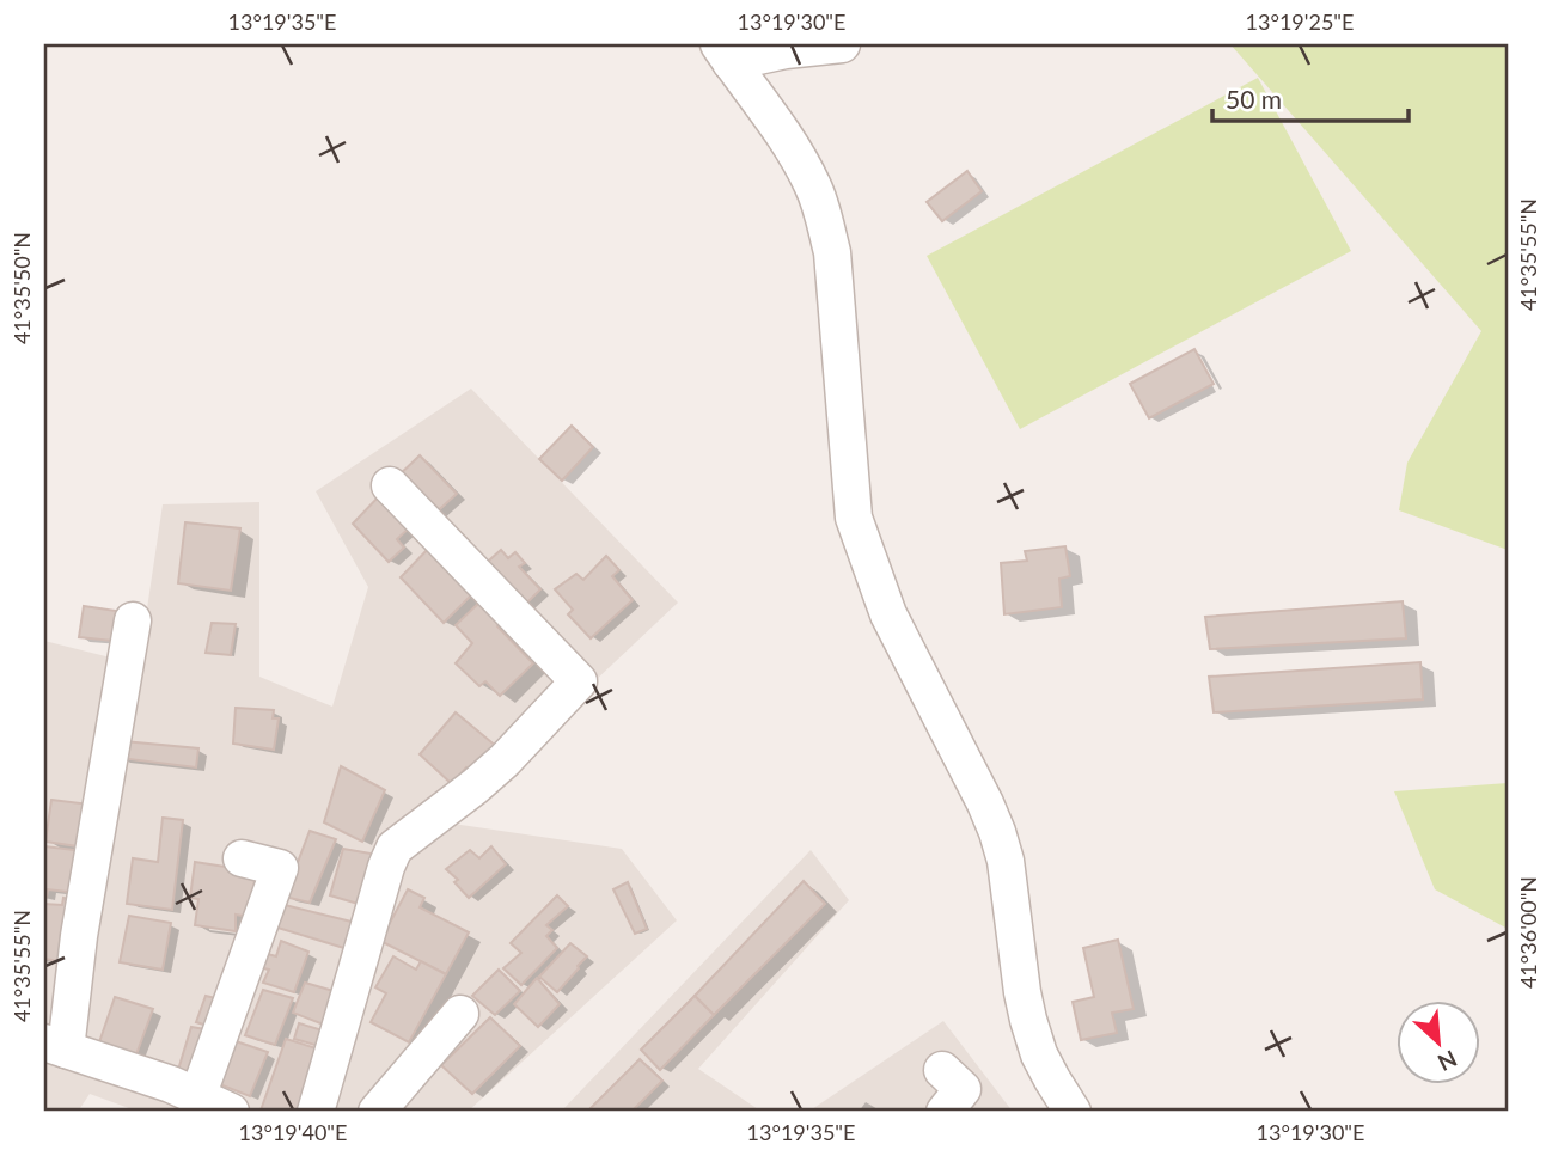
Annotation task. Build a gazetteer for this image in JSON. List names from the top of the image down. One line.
{"scale_bar":"50 m","north":"bottom right","coordinates":["13°19'35\"E","13°19'30\"E","13°19'25\"E","41°35'55\"N","41°35'50\"N","41°36'00\"N","13°19'40\"E"]}
